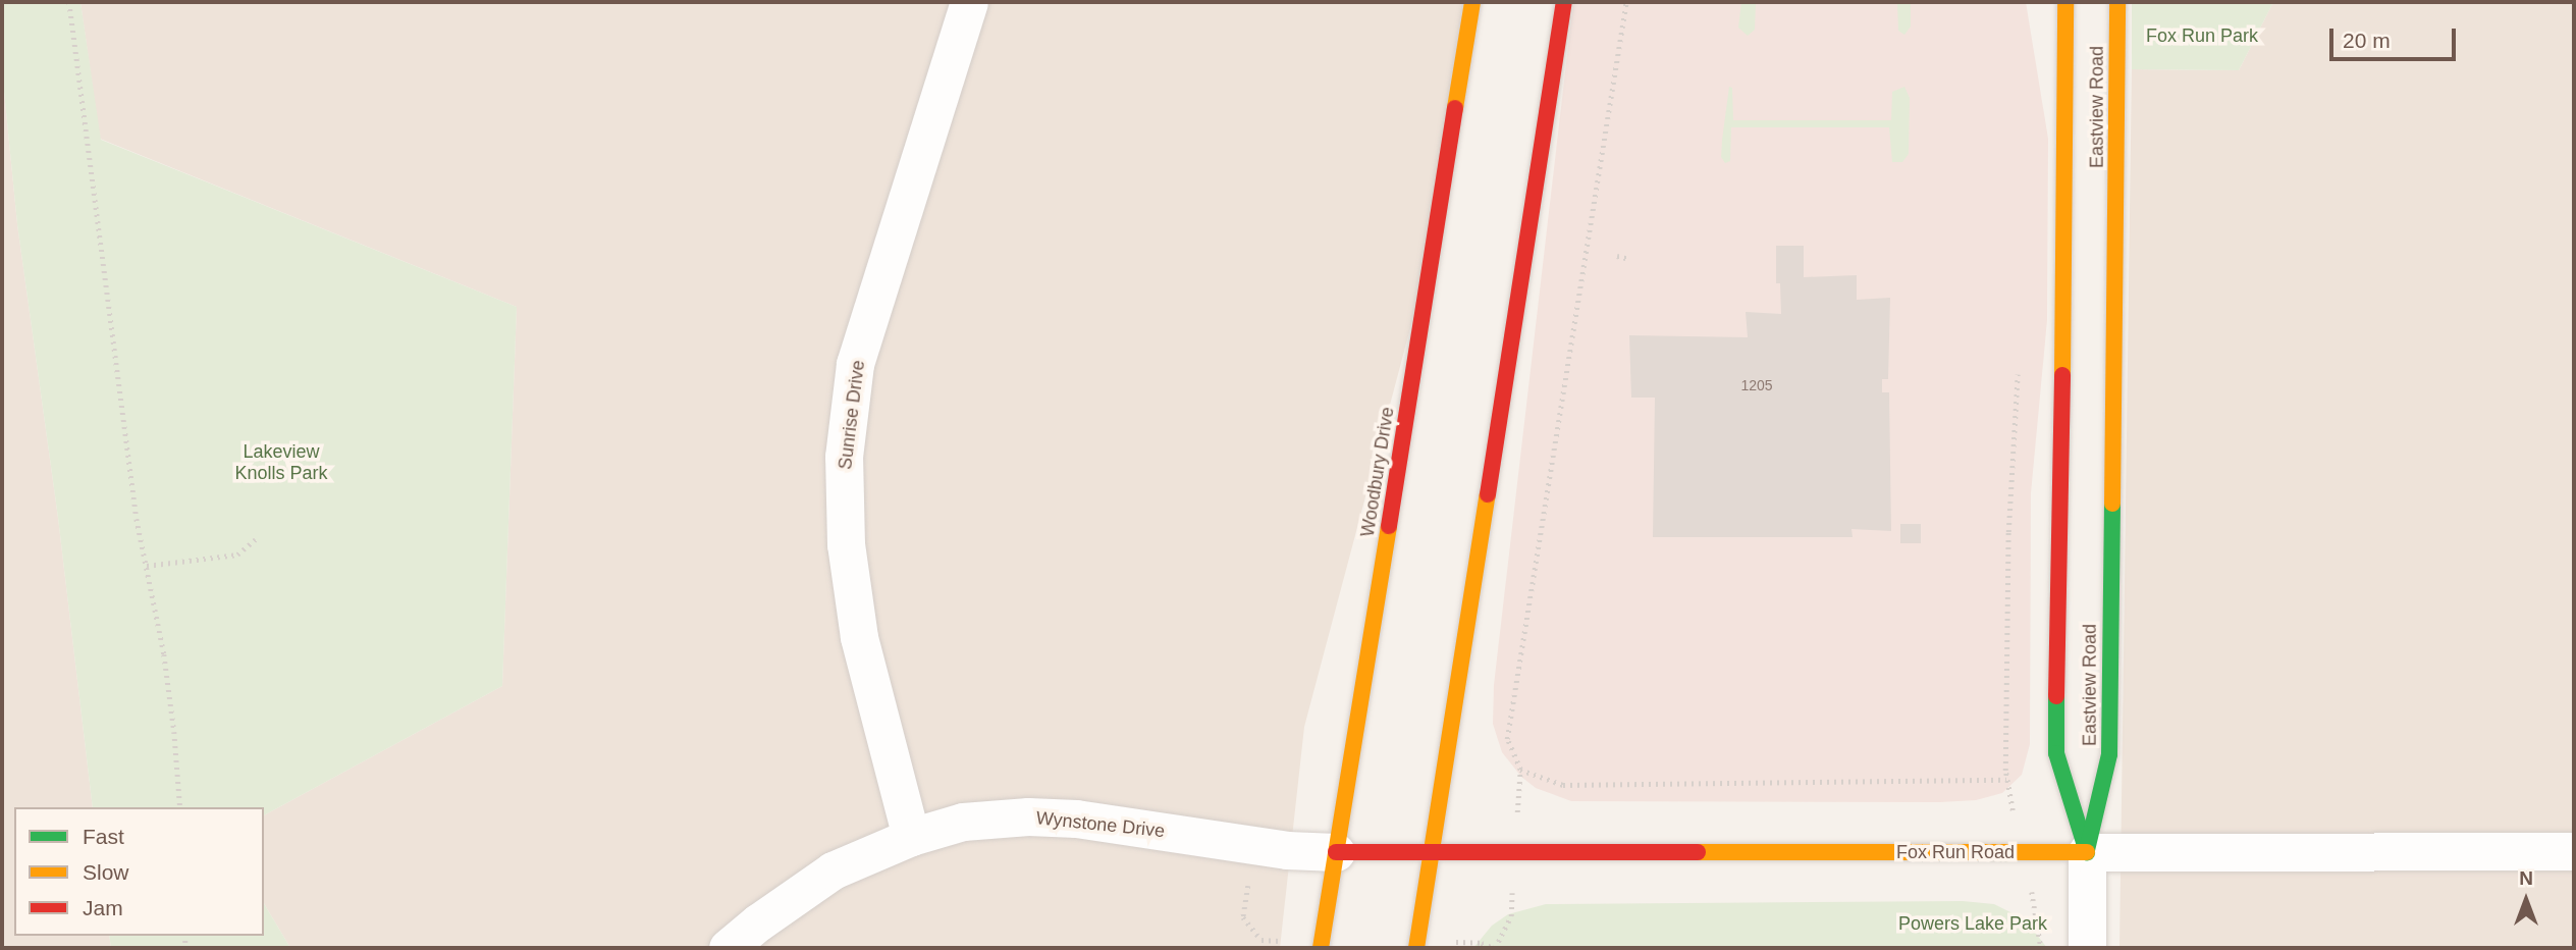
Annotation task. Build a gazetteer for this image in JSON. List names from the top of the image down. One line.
{"streets":{"street":["Eastview Road","Sunrise Drive","Woodbury Drive","Wynstone Drive","Fox Run Road"]},"crossings":[["Eastview Road","Fox Run Road"],["Sunrise Drive","Wynstone Drive"],["Woodbury Drive","Wynstone Drive"],["Woodbury Drive","Fox Run Road"],["Wynstone Drive","Fox Run Road"]],"parks":["Fox Run Park","Lakeview Knolls Park","Powers Lake Park"],"house_numbers":["1205"],"legend":["Fast","Slow","Jam"],"scale_bar":"20 m","north":"top"}
